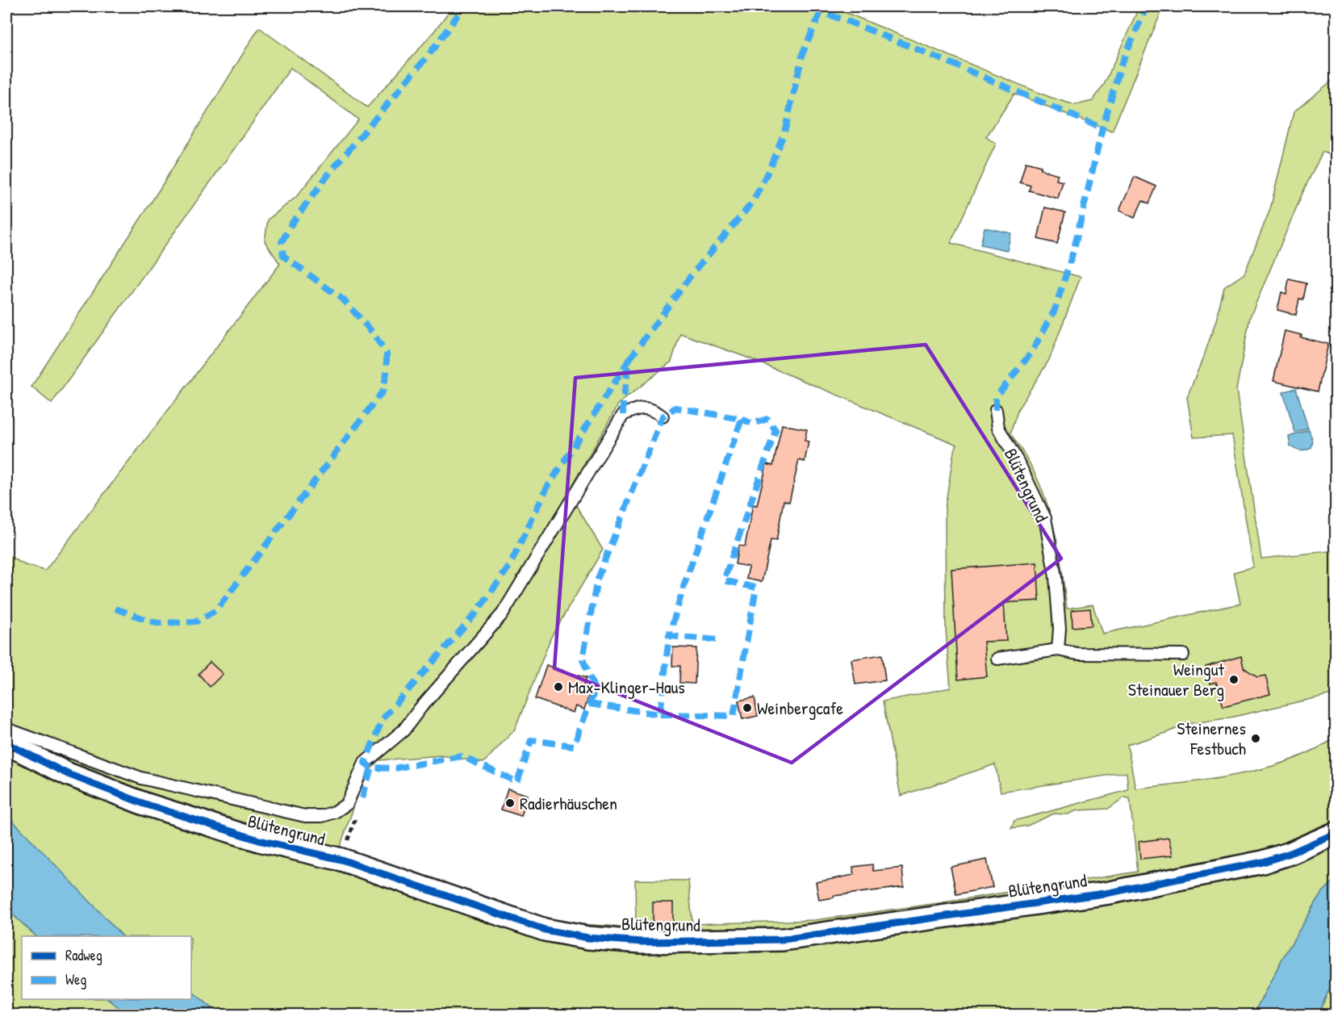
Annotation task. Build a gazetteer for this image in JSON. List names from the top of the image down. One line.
{"streets":{"street":["Blütengrund"]},"places":["Weingut Steinauer Berg","Max-Klinger-Haus","Weinbergcafe","Steinernes Festbuch","Radierhäuschen"],"legend":["Radweg","Weg"]}
